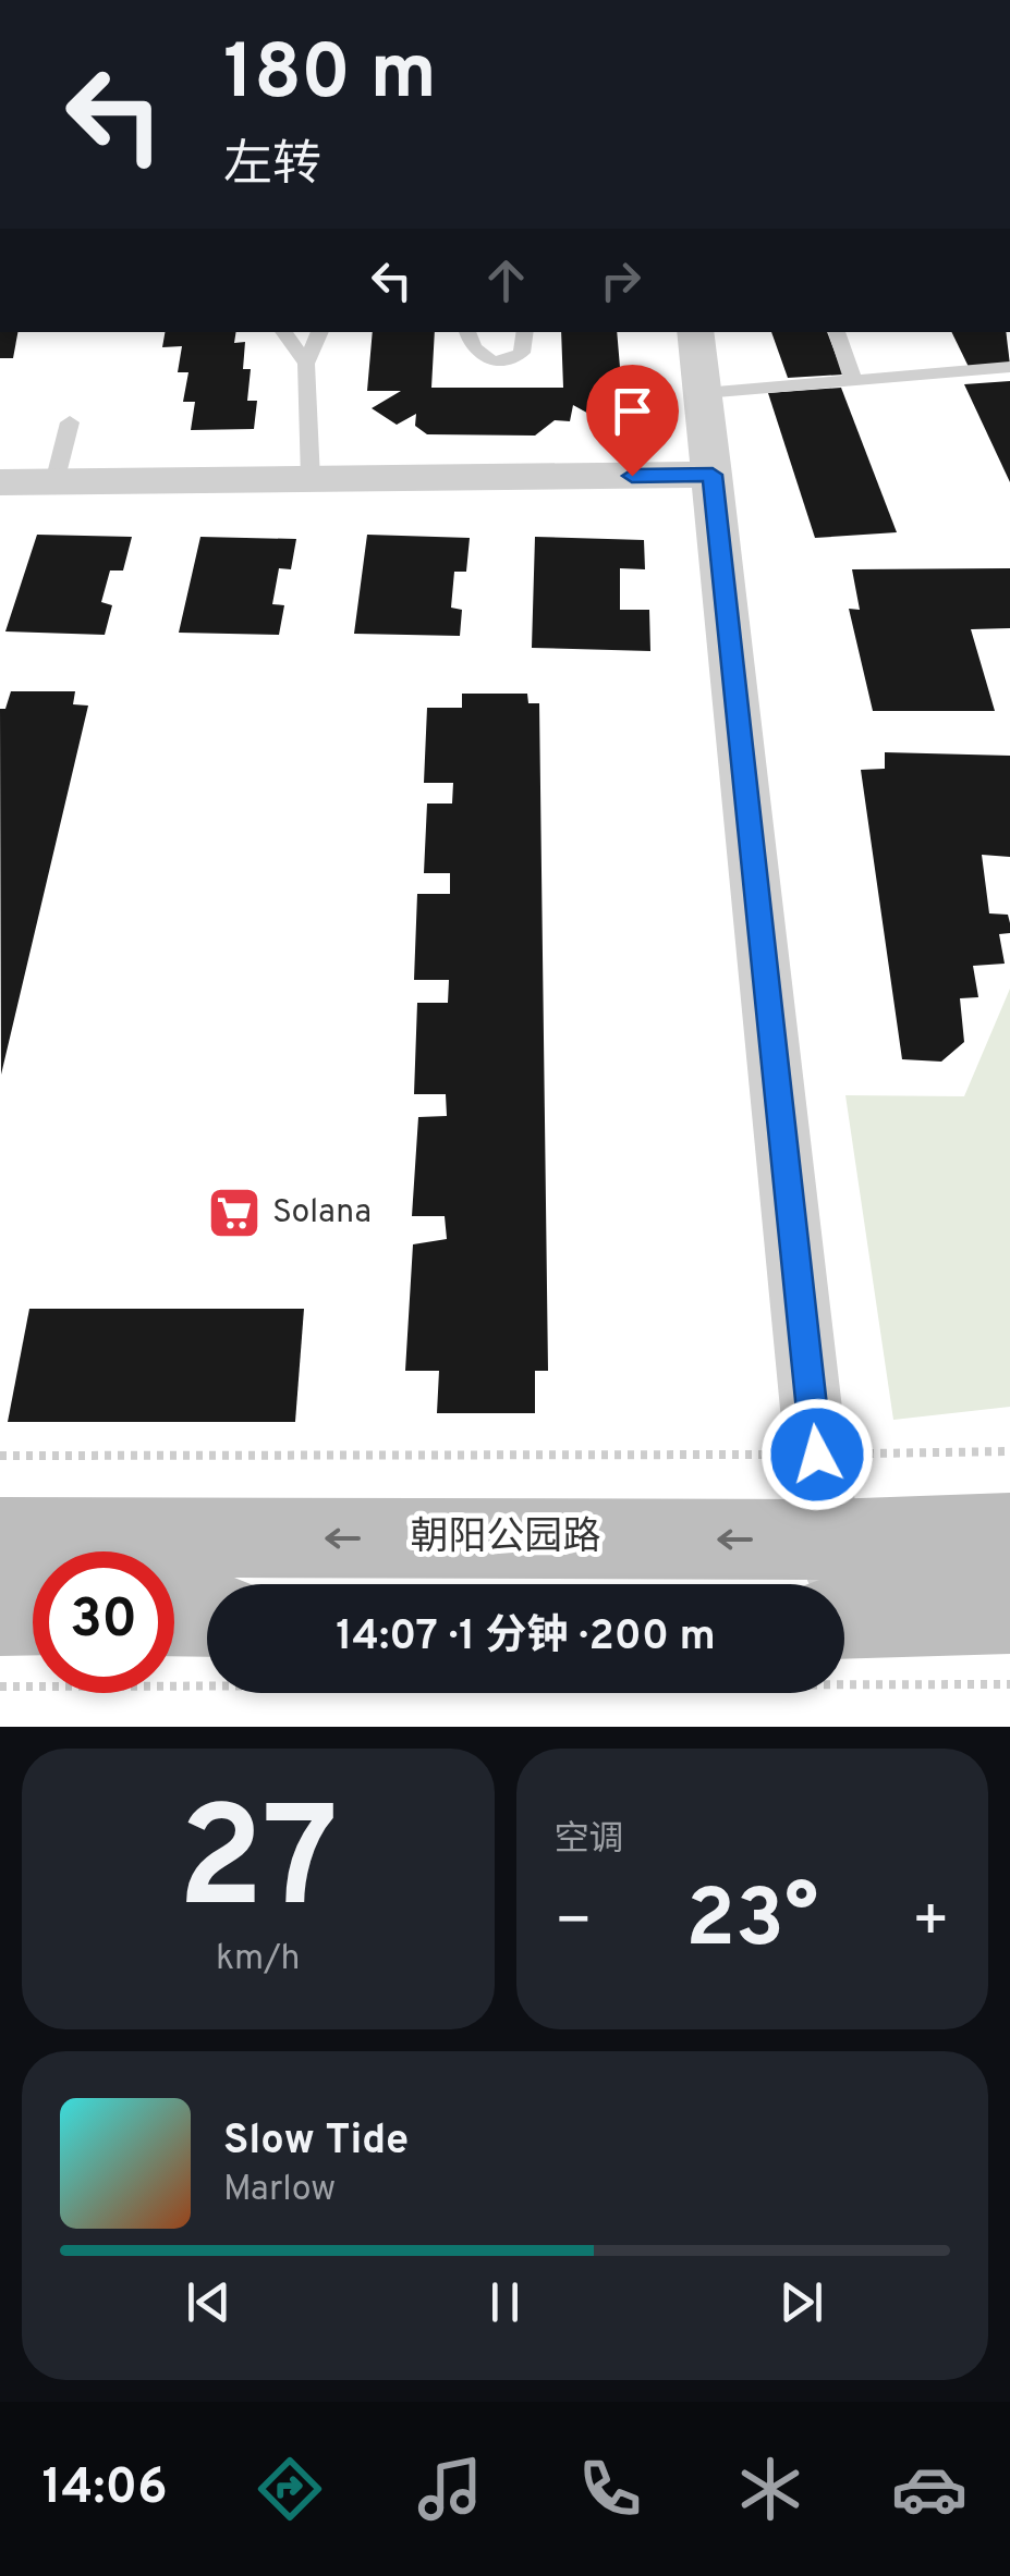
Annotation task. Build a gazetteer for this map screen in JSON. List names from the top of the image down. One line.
{"streets":{"main road":["朝阳公园路"]},"one_way":["朝阳公园路"],"places":{"supermarket":["Solana"]},"page":{"turn":["180 m","左转"],"limit":"30","trip":"14:07 · 1 分钟 · 200 m","tile":[["27","km/h"],"空调"],"heat":["−","23°","+"],"song":["Slow Tide","Marlow"],"tabs":"14:06"}}
